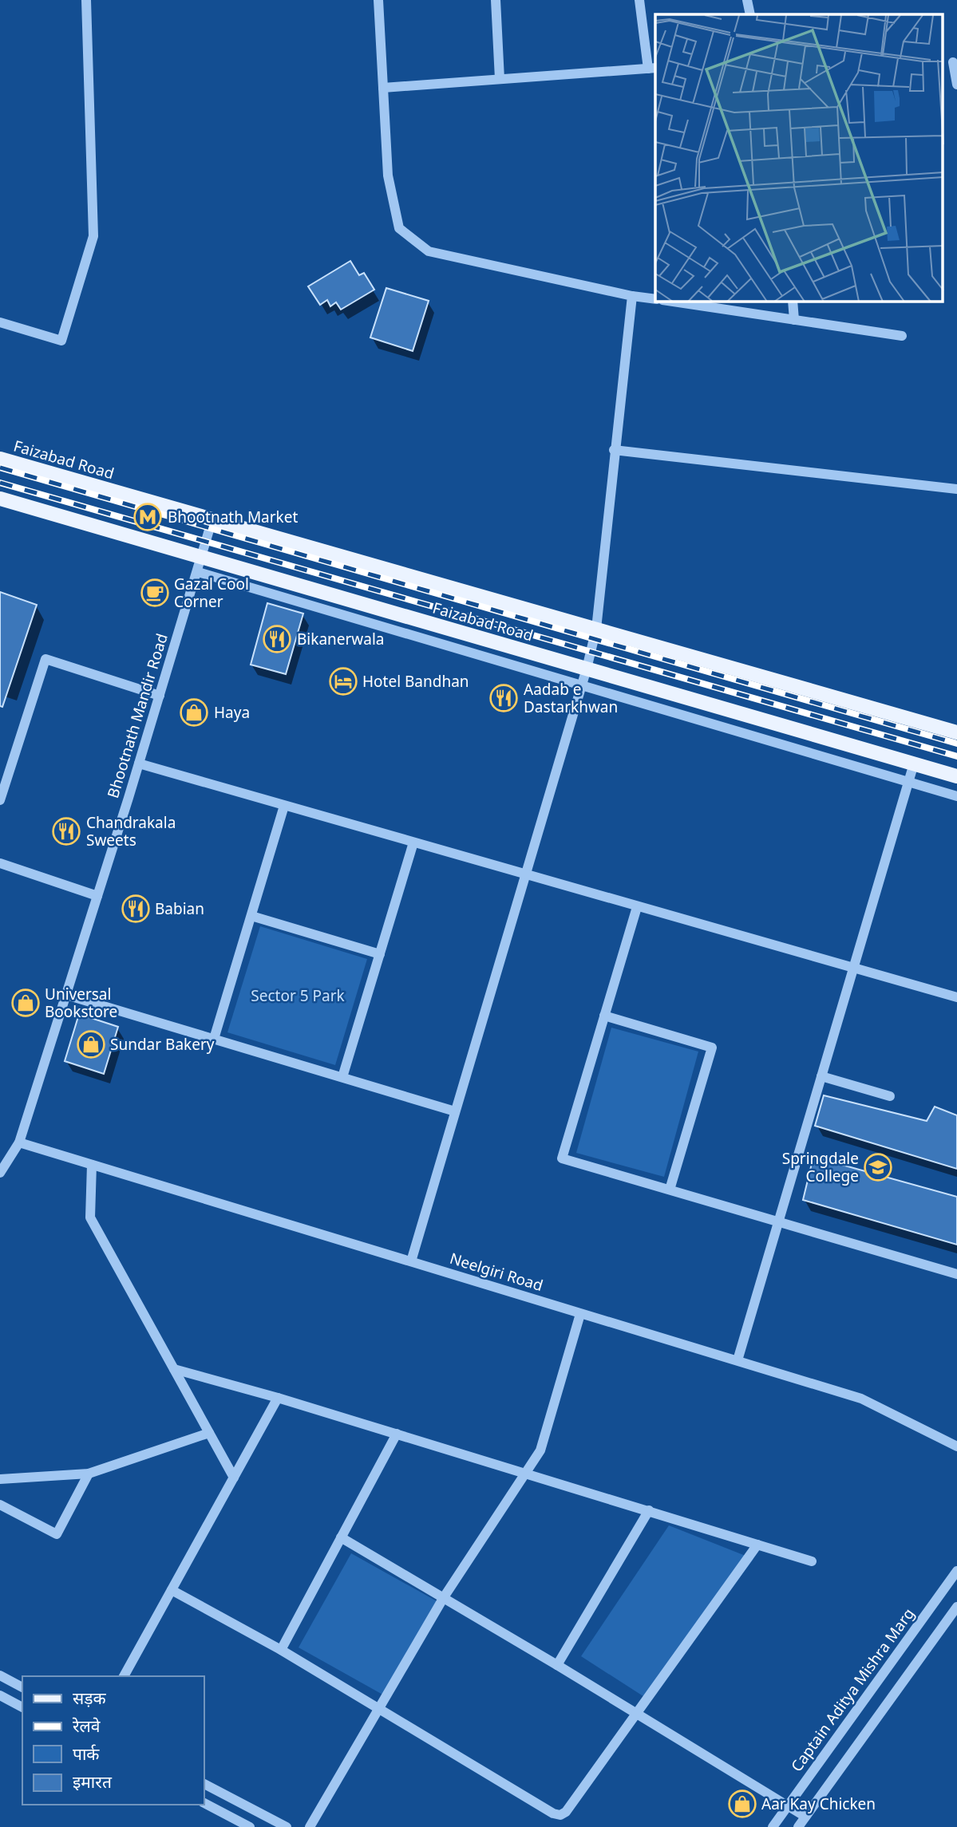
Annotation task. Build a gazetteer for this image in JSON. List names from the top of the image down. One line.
{"streets":{"main road":["Faizabad Road"],"street":["Bhootnath Mandir Road","Neelgiri Road","Captain Aditya Mishra Marg"]},"crossings":[["Faizabad Road","Bhootnath Mandir Road"],["Bhootnath Mandir Road","Neelgiri Road"]],"parks":["Sector 5 Park"],"places":{"metro station":["Bhootnath Market"],"cafe":["Gazal Cool Corner"],"restaurant":["Bikanerwala","Aadab e Dastarkhwan","Chandrakala Sweets","Babian"],"hotel":["Hotel Bandhan"],"shop":["Haya","Universal Bookstore","Sundar Bakery","Aar Kay Chicken"],"school or university":["Springdale College"]},"legend":["सड़क","रेलवे","पार्क","इमारत"]}
